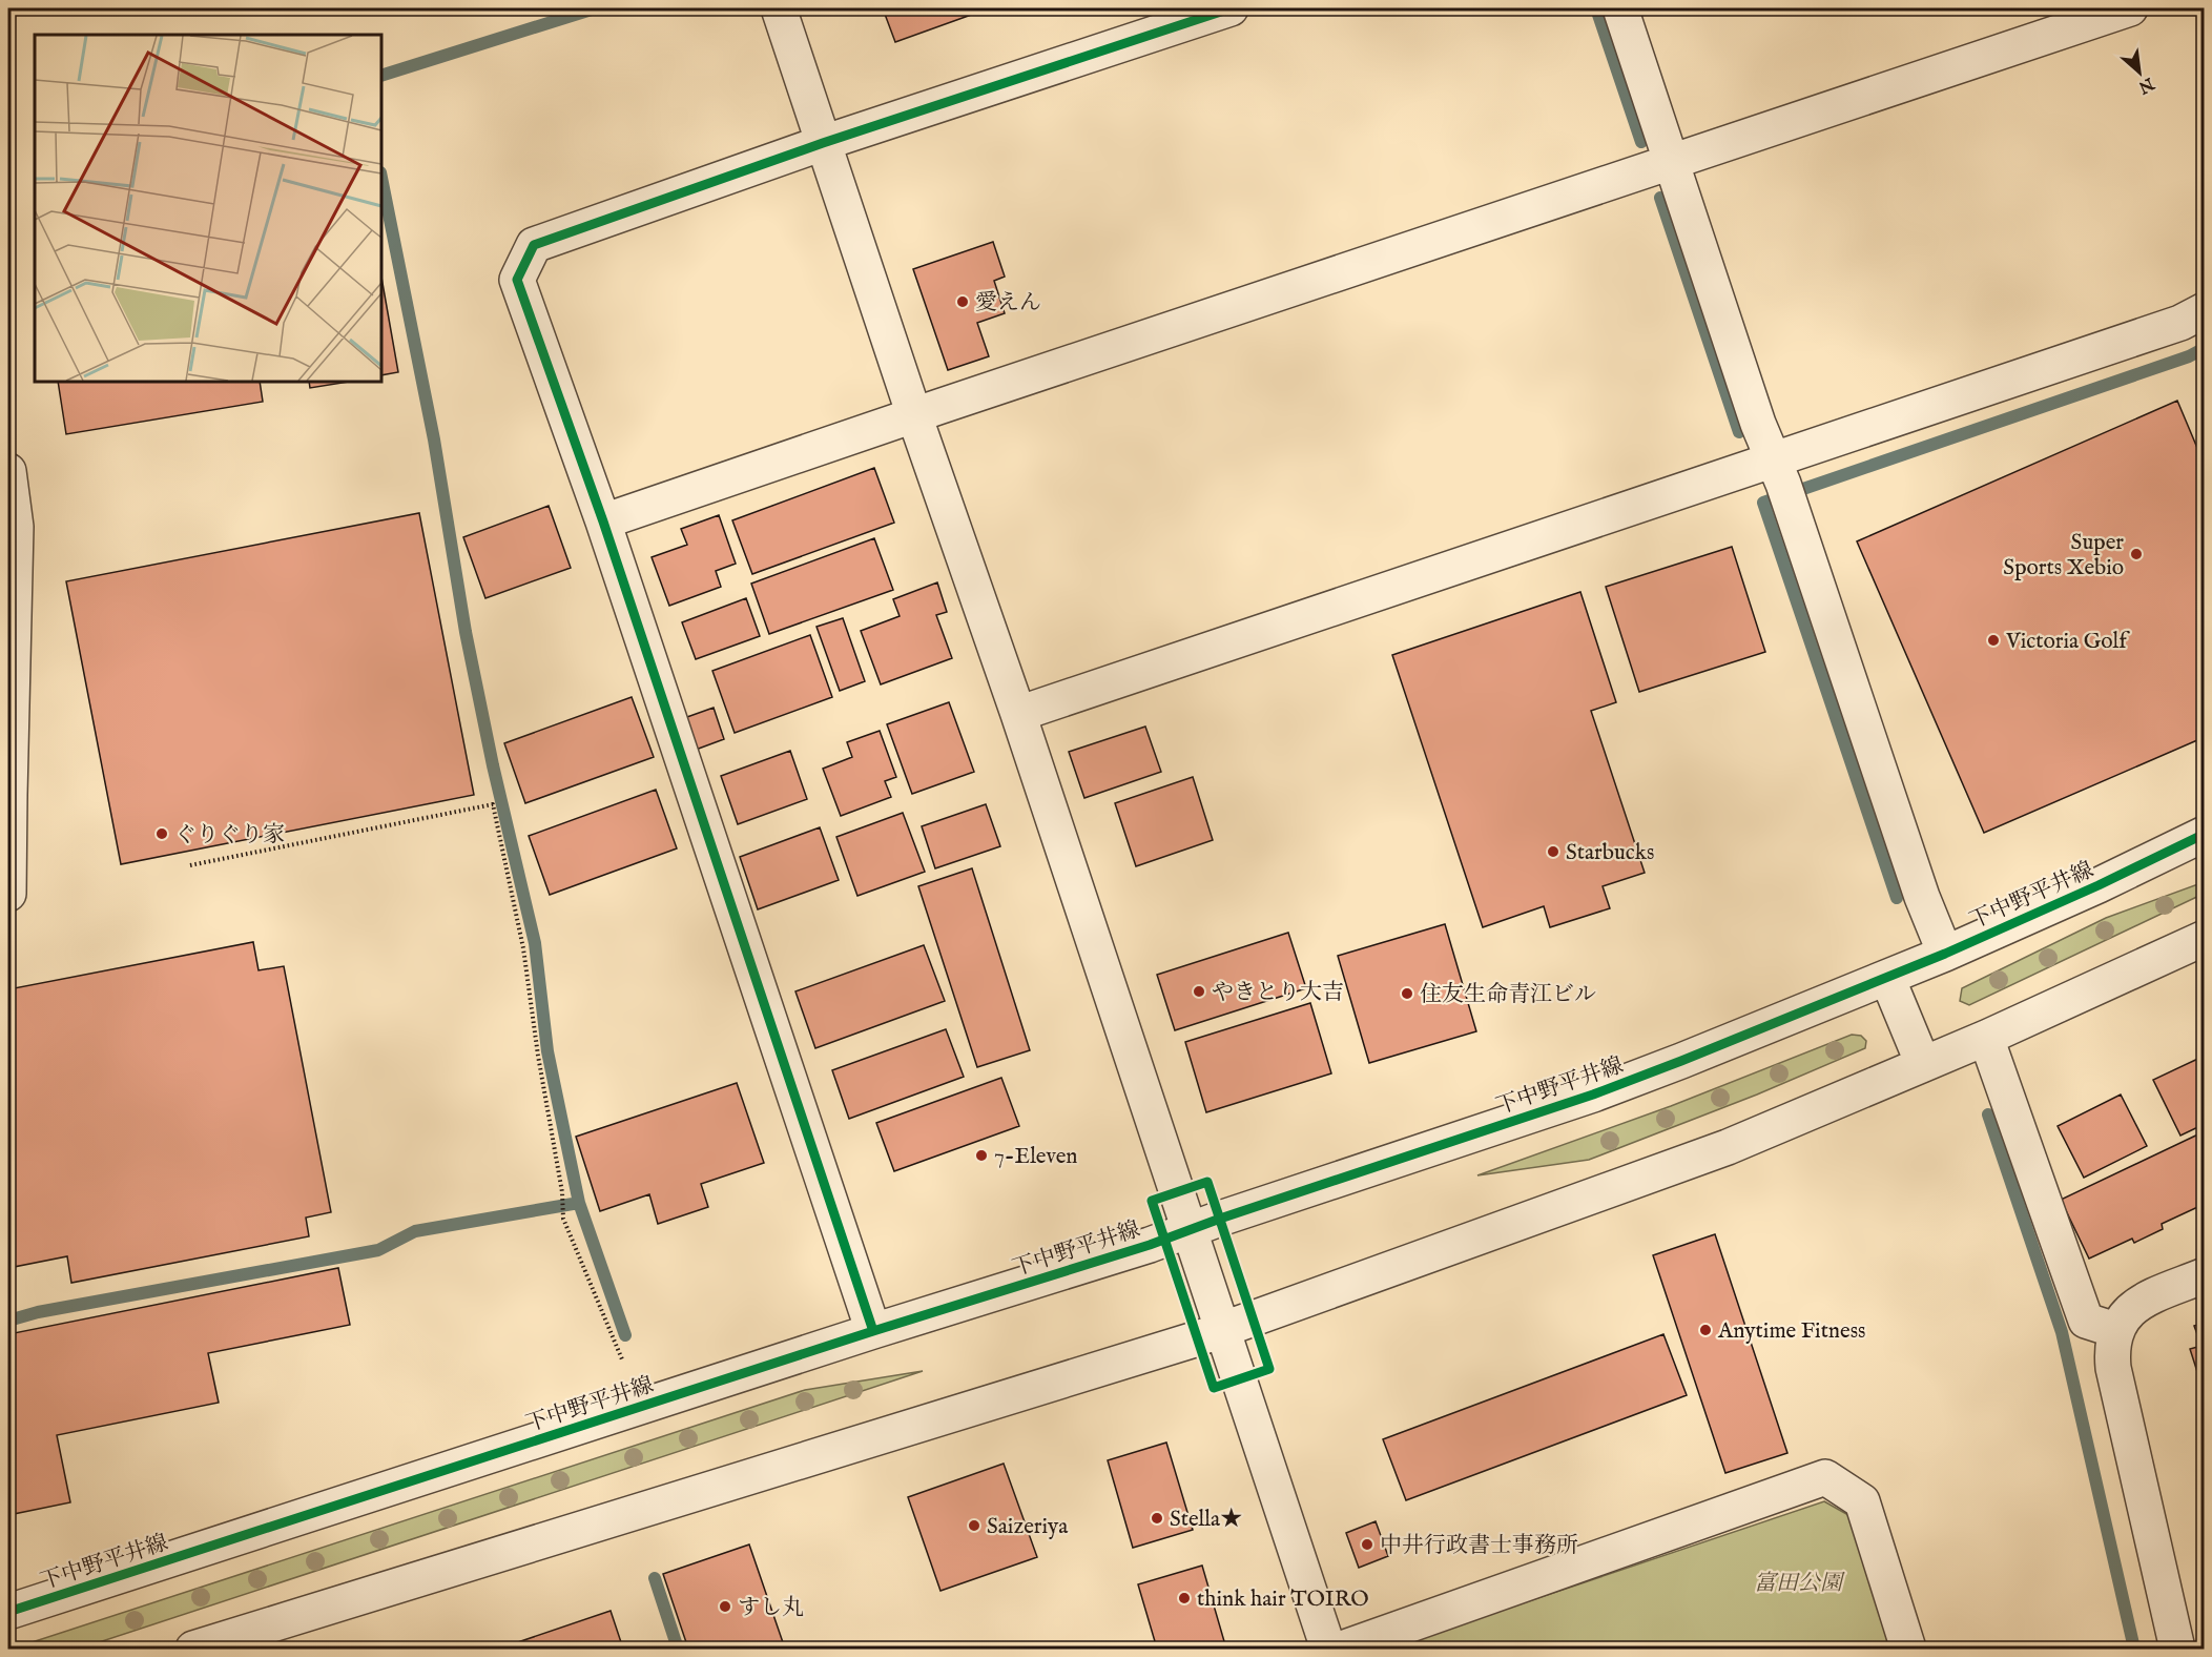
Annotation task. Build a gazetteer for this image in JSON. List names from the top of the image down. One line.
{"streets":{"street":["下中野平井線"]},"parks":["富田公園"],"places":["愛えん","Super Sports Xebio","Victoria Golf","ぐりぐり家","Starbucks","やきとり大吉","住友生命青江ビル","7-Eleven","Anytime Fitness","Stella★","Saizeriya","中井行政書士事務所","think hair TOIRO","すし丸"],"north":"bottom right"}
